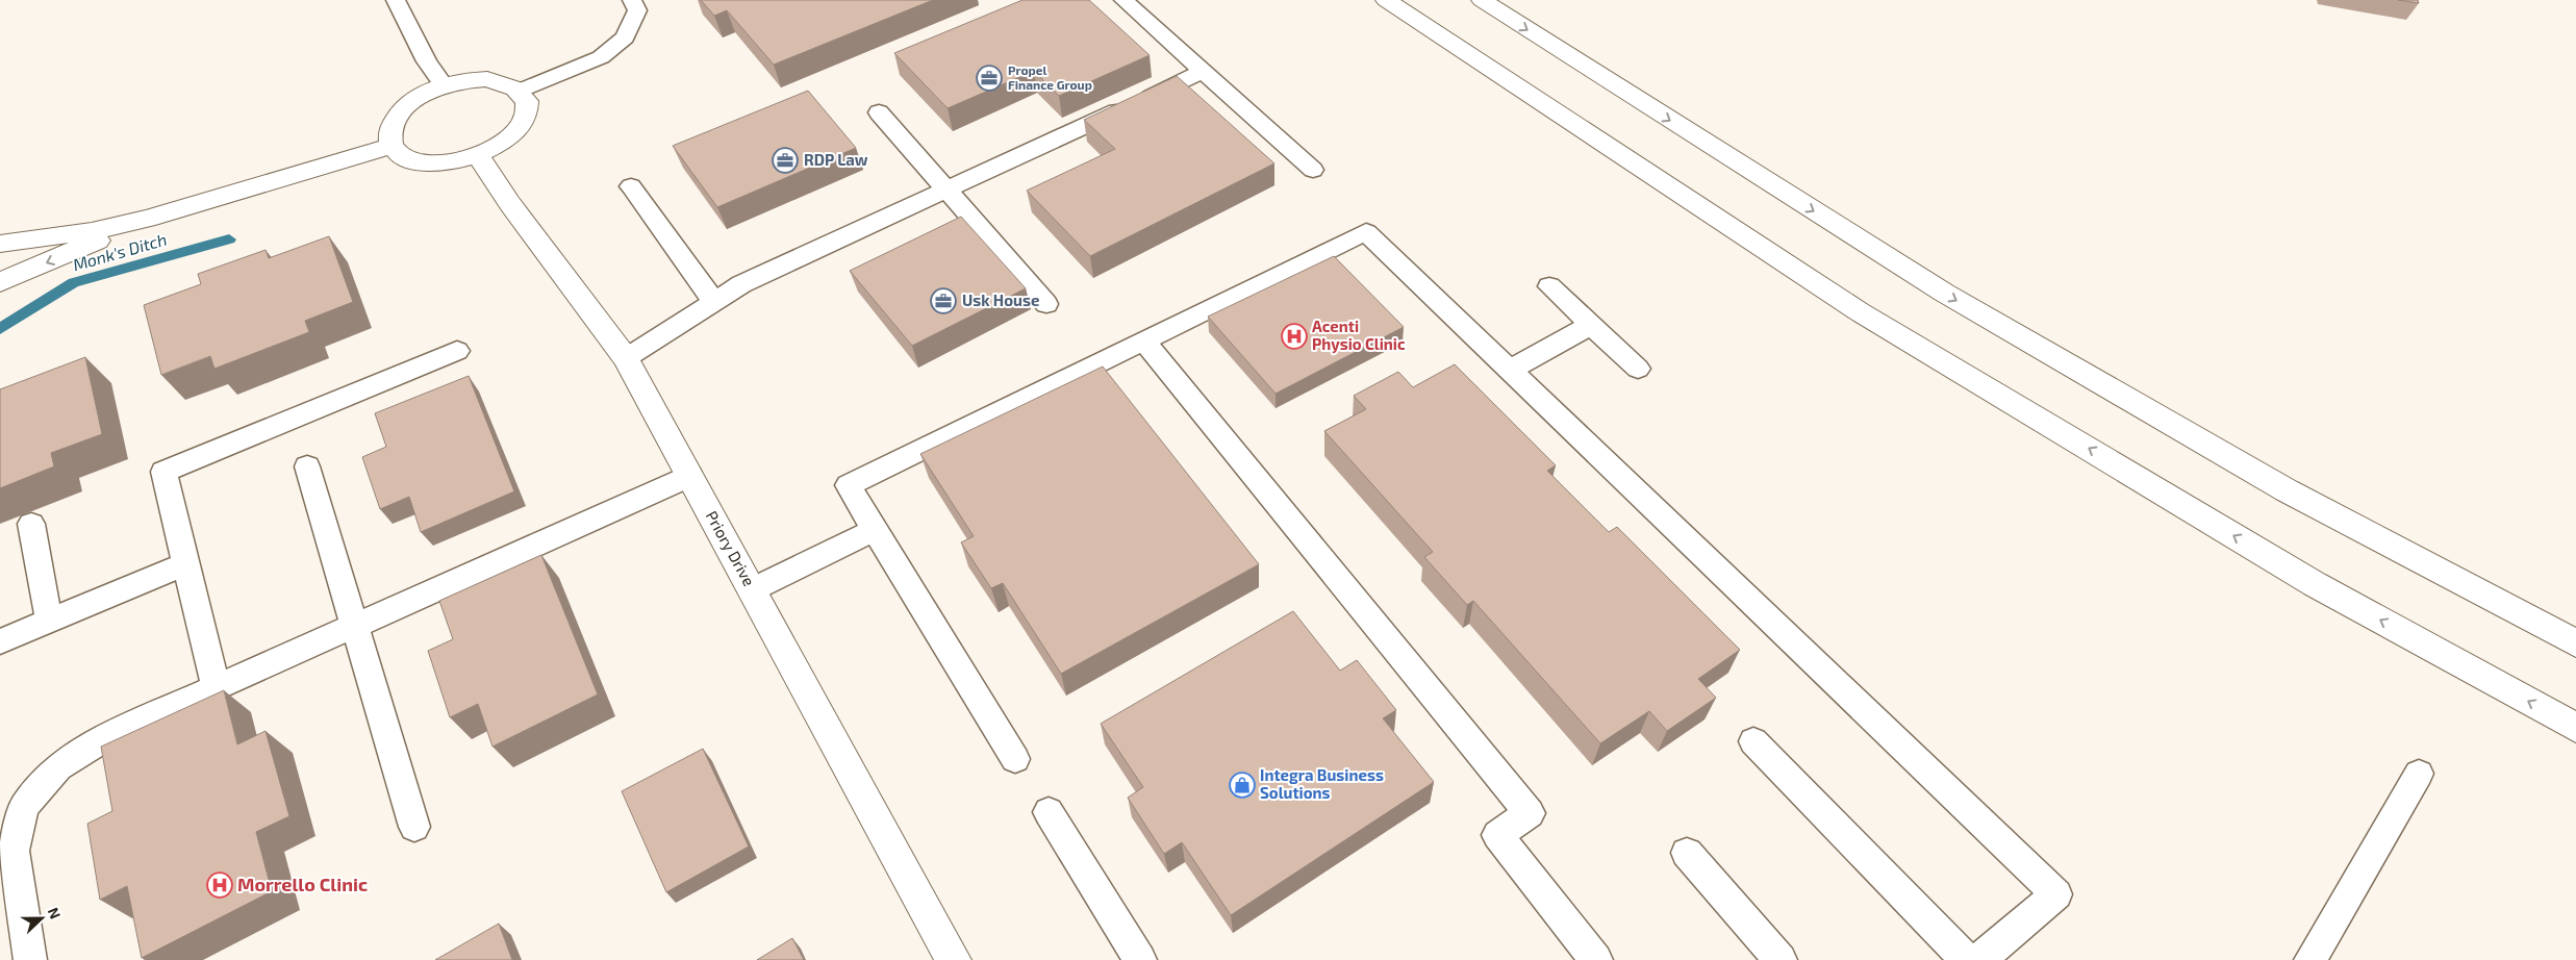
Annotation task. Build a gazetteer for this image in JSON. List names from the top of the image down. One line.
{"streets":{"main road":["Priory Drive"]},"water":["Monk's Ditch"],"places":{"office":["Propel Finance Group","RDP Law","Usk House"],"hospital":["Acenti Physio Clinic","Morrello Clinic"],"shop":["Integra Business Solutions"]},"north":"right"}
